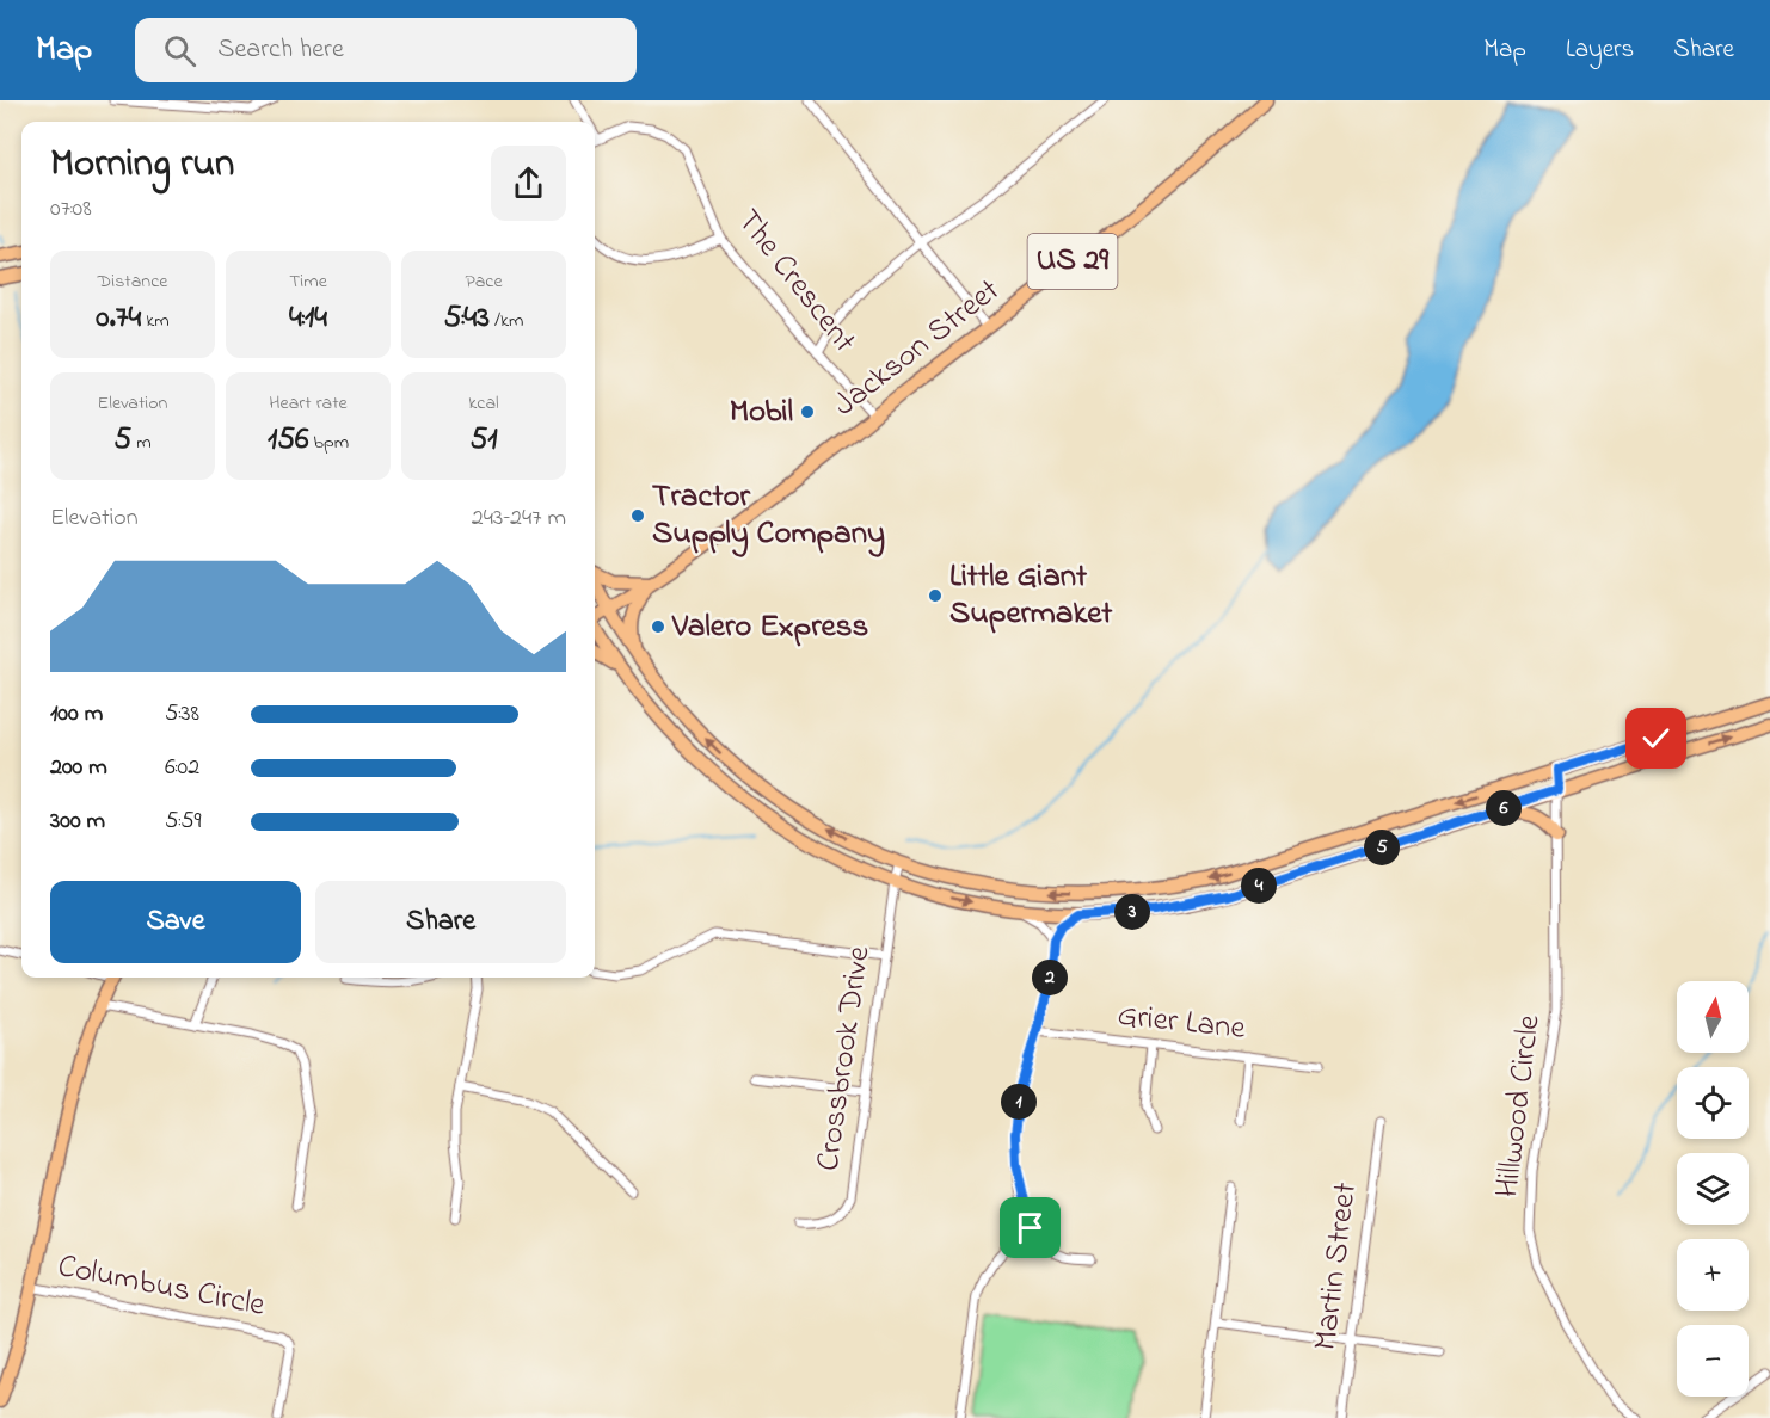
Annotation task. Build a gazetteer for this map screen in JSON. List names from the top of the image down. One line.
{"streets":{"main road":["US 29","Jackson Street"],"street":["The Crescent","Grier Lane","Crossbrook Drive","Hillwood Circle","Martin Street","Columbus Circle"]},"crossings":[["The Crescent","Jackson Street"]],"places":["Mobil","Tractor Supply Company","Little Giant Supermaket","Valero Express"],"north":"top","page":{"header":"Map","search":"Search here","nav":["Map","Layers","Share"],"heading":["Morning run","07:08"],"stats":[["Distance","0.74 km"],["Time","4:14"],["Pace","5:43 /km"],["Elevation","5 m"],["Heart rate","156 bpm"],["kcal","51"]],"chart":["Elevation","243–247 m"],"list":[{"name":"100 m","note":"5:38"},{"name":"200 m","note":"6:02"},{"name":"300 m","note":"5:59"}],"pins":["6","5","4","3","2","1"],"buttons":["Save","Share"],"map_buttons":["+","−"]}}
